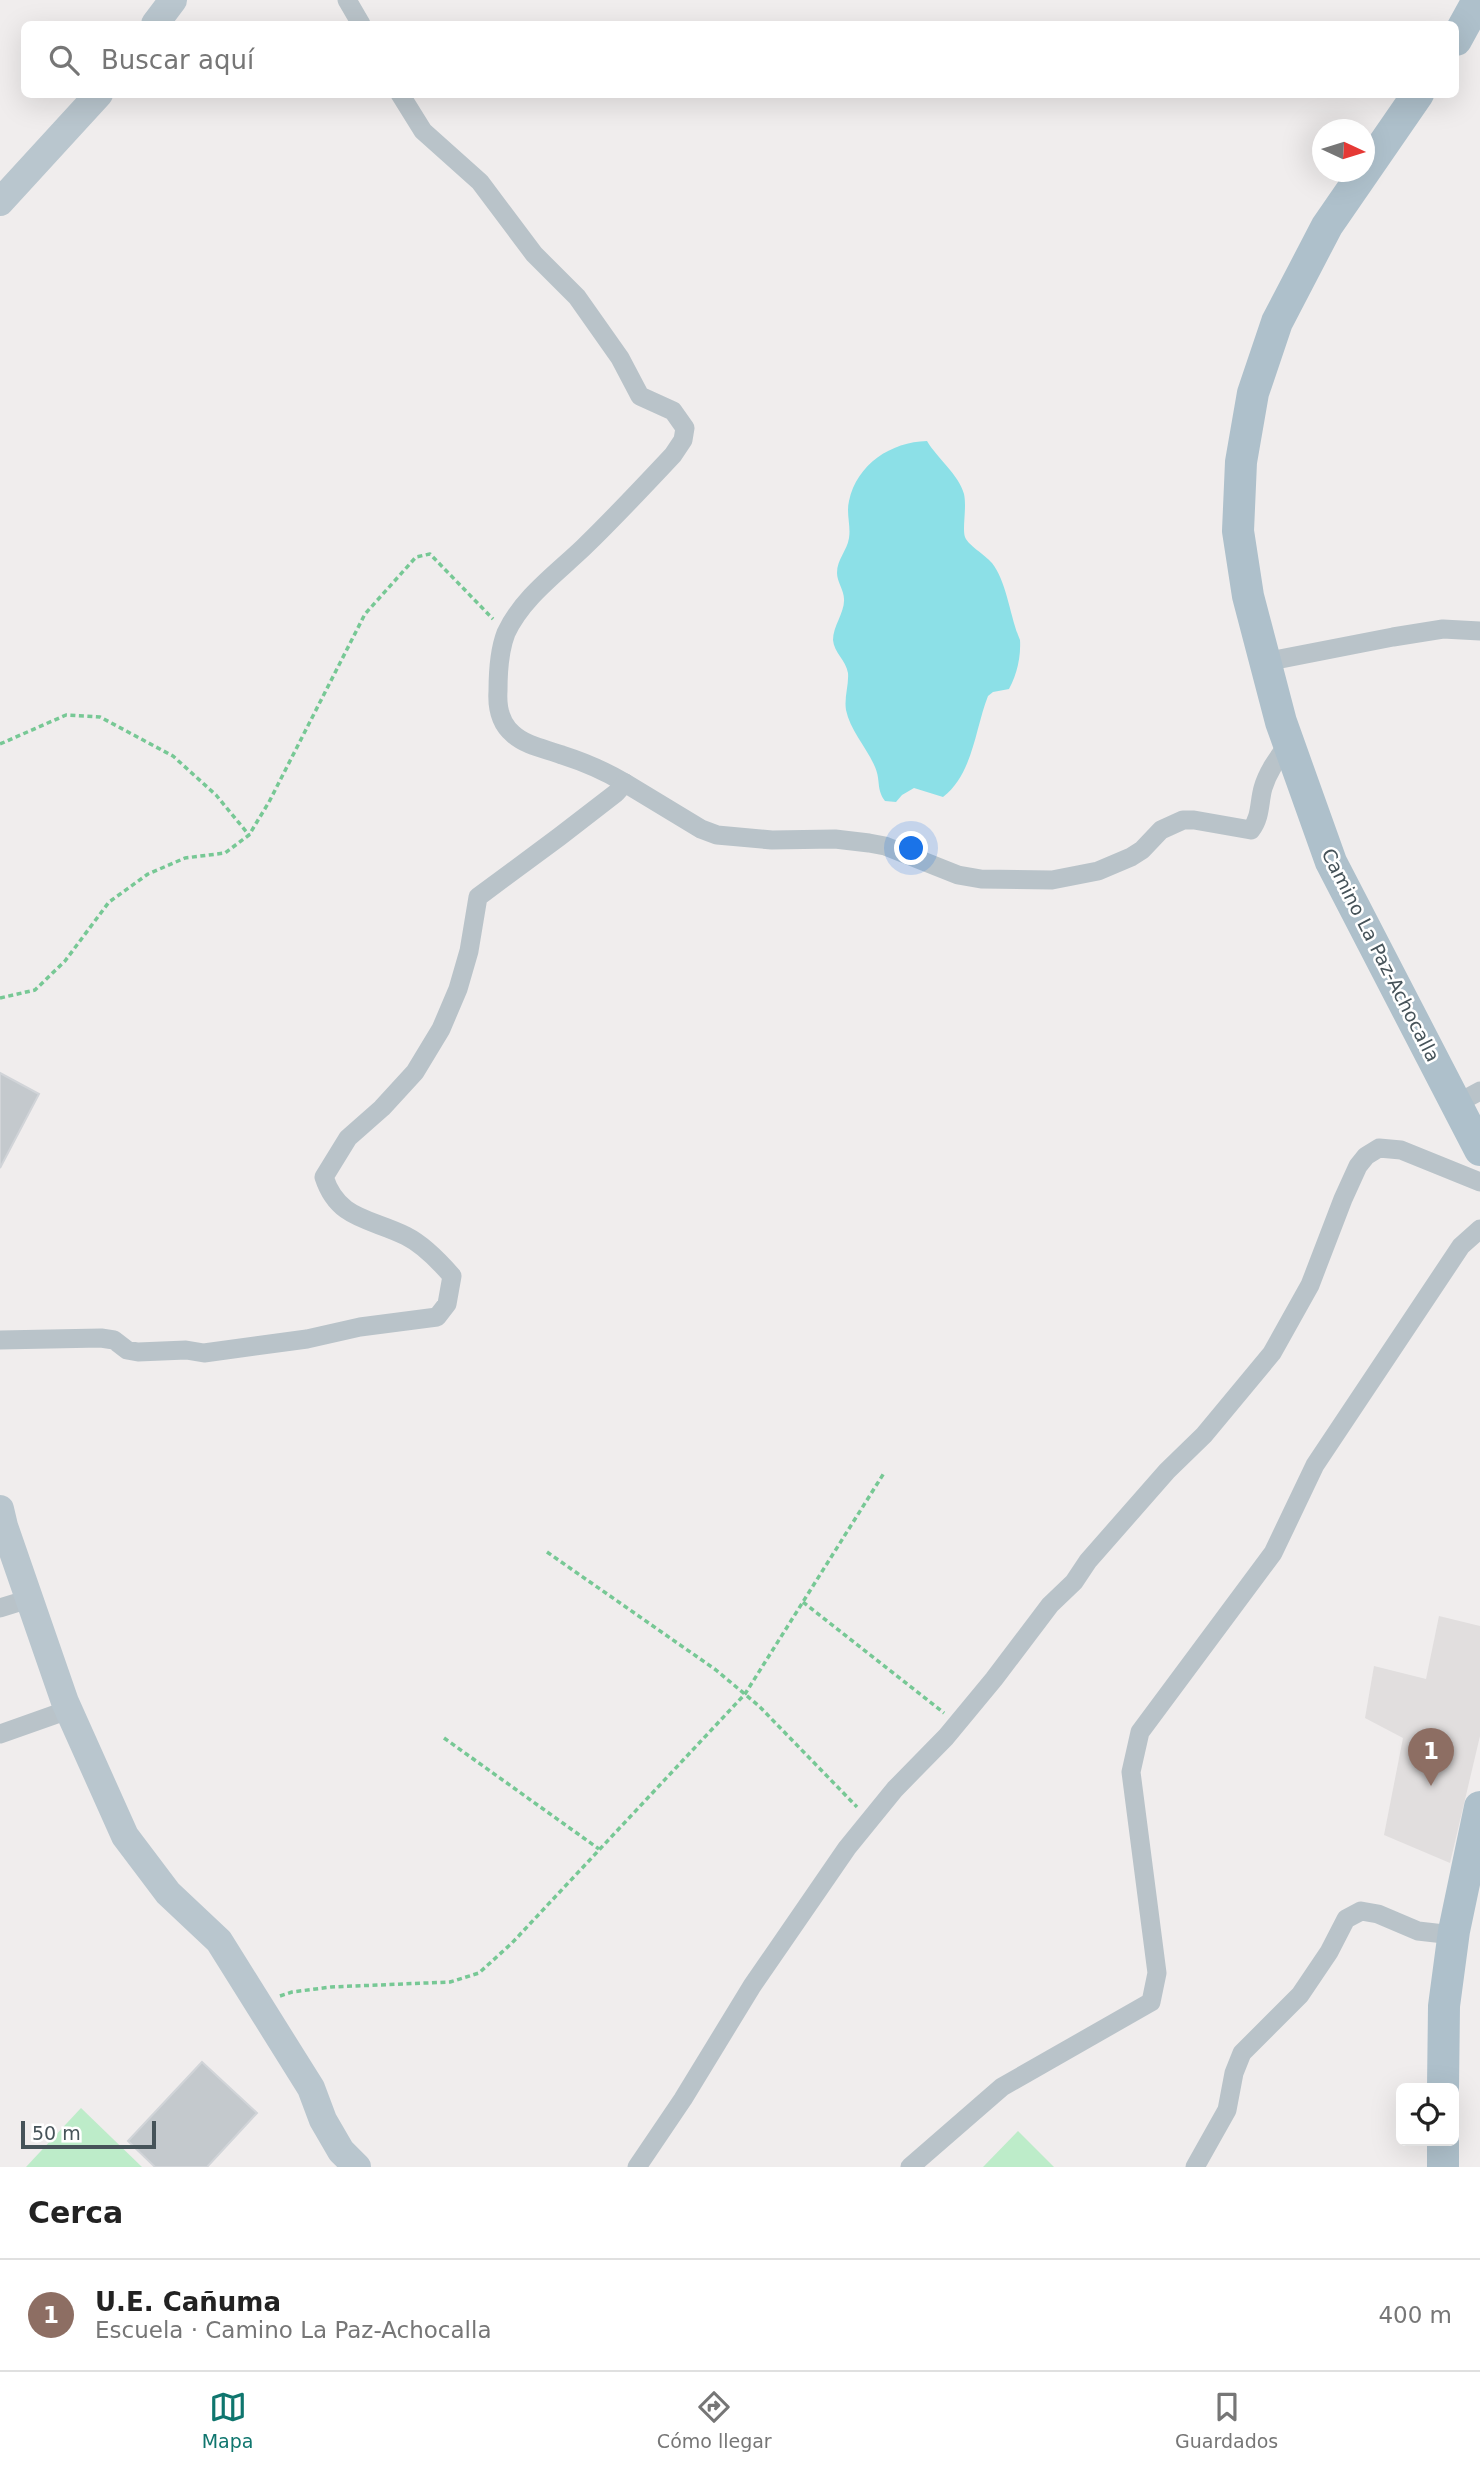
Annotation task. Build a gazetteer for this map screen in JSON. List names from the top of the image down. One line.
{"streets":{"main road":["Camino La Paz-Achocalla"]},"scale_bar":"50 m","north":"right","page":{"search":"Buscar aquí","pins":"1","scale":"50 m","heading":"Cerca","list":[{"mark":"1","name":"U.E. Cañuma","note":"Escuela · Camino La Paz-Achocalla","value":"400 m"}],"nav":["Mapa","Cómo llegar","Guardados"]}}
